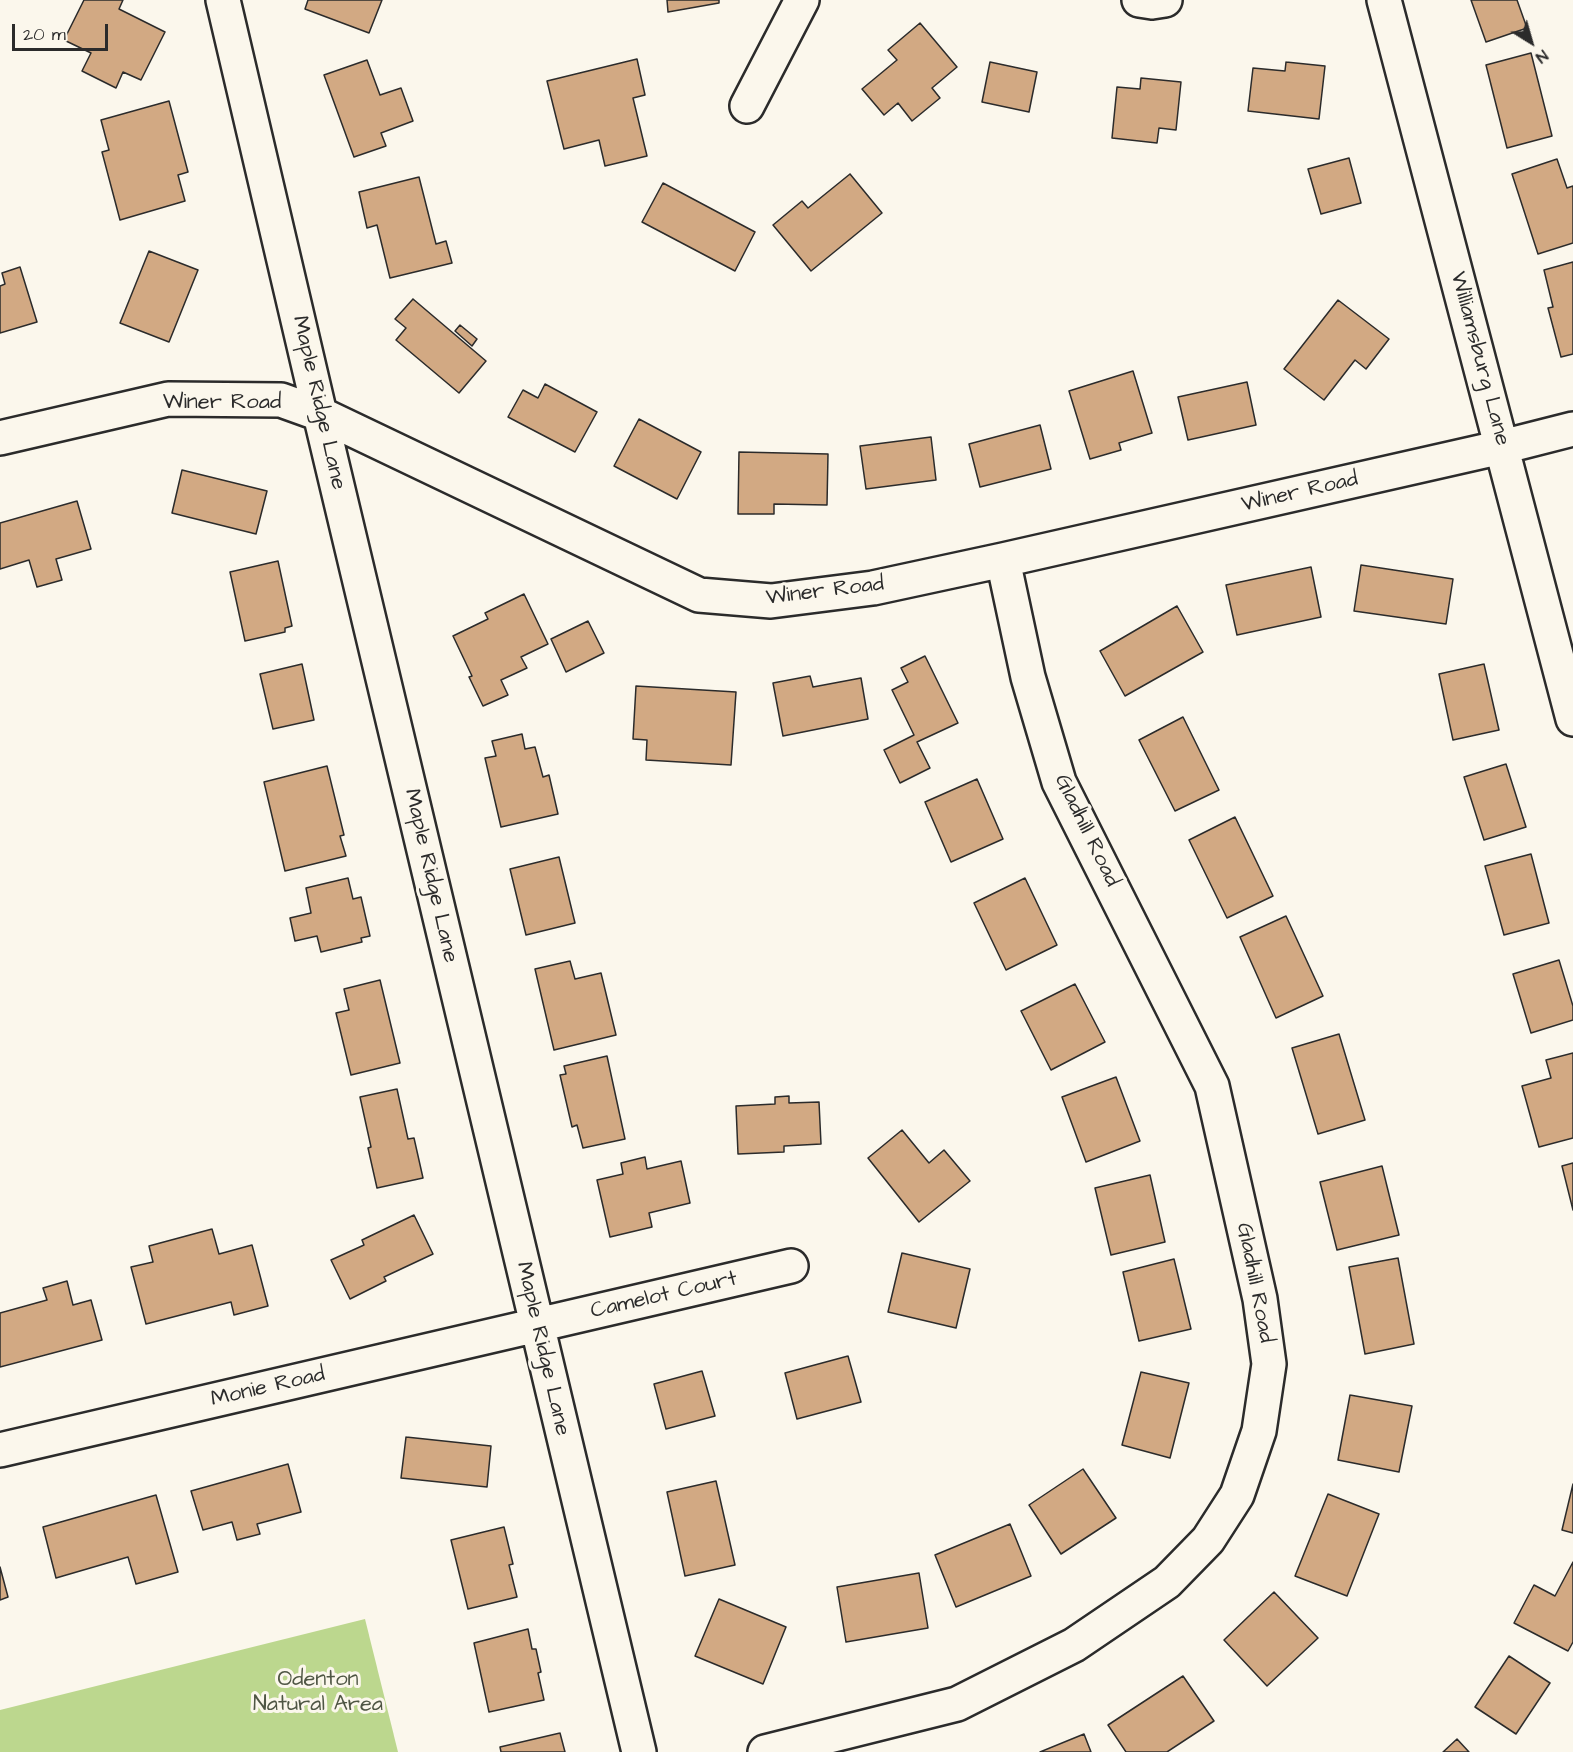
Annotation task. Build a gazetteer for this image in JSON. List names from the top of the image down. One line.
{"streets":{"street":["Williamsburg Lane","Winer Road","Maple Ridge Lane","Gladhill Road","Camelot Court","Monie Road"]},"crossings":[["Williamsburg Lane","Winer Road"],["Winer Road","Maple Ridge Lane"],["Winer Road","Gladhill Road"],["Maple Ridge Lane","Camelot Court"],["Maple Ridge Lane","Monie Road"],["Camelot Court","Monie Road"]],"parks":["Odenton Natural Area"],"scale_bar":"20 m","north":"bottom right"}
